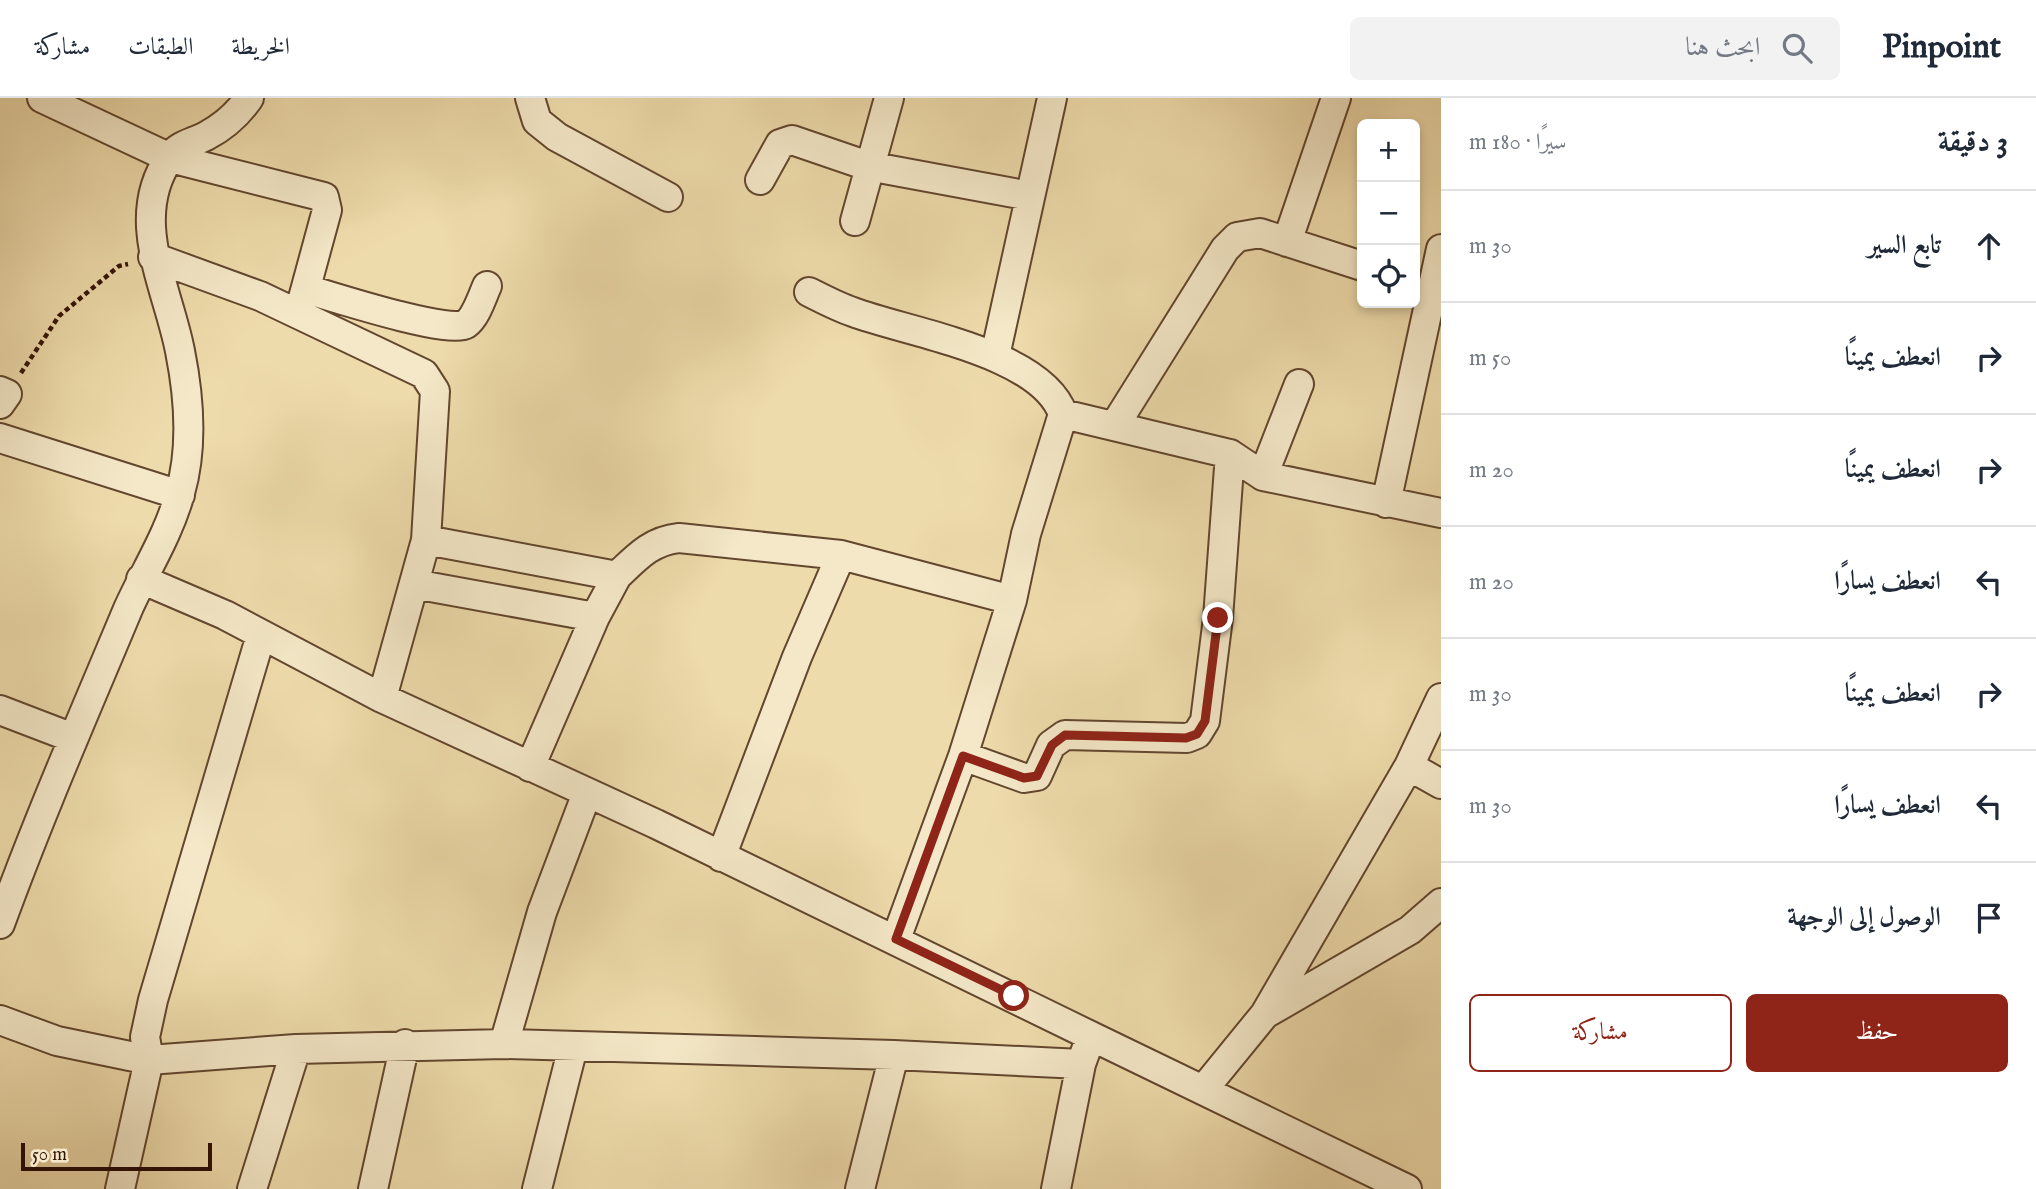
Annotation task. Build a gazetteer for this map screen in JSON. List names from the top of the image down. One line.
{"scale_bar":"50 m","page":{"header":"Pinpoint","search":"ابحث هنا","nav":["الخريطة","الطبقات","مشاركة"],"heading":["3 دقيقة","سيرًا · 180 m"],"map_buttons":["+","−"],"list":[["تابع السير","30 m"],["انعطف يمينًا","50 m"],["انعطف يمينًا","20 m"],["انعطف يسارًا","20 m"],["انعطف يمينًا","30 m"],["انعطف يسارًا","30 m"],"الوصول إلى الوجهة"],"buttons":["حفظ","مشاركة"],"scale":"50 m"}}
